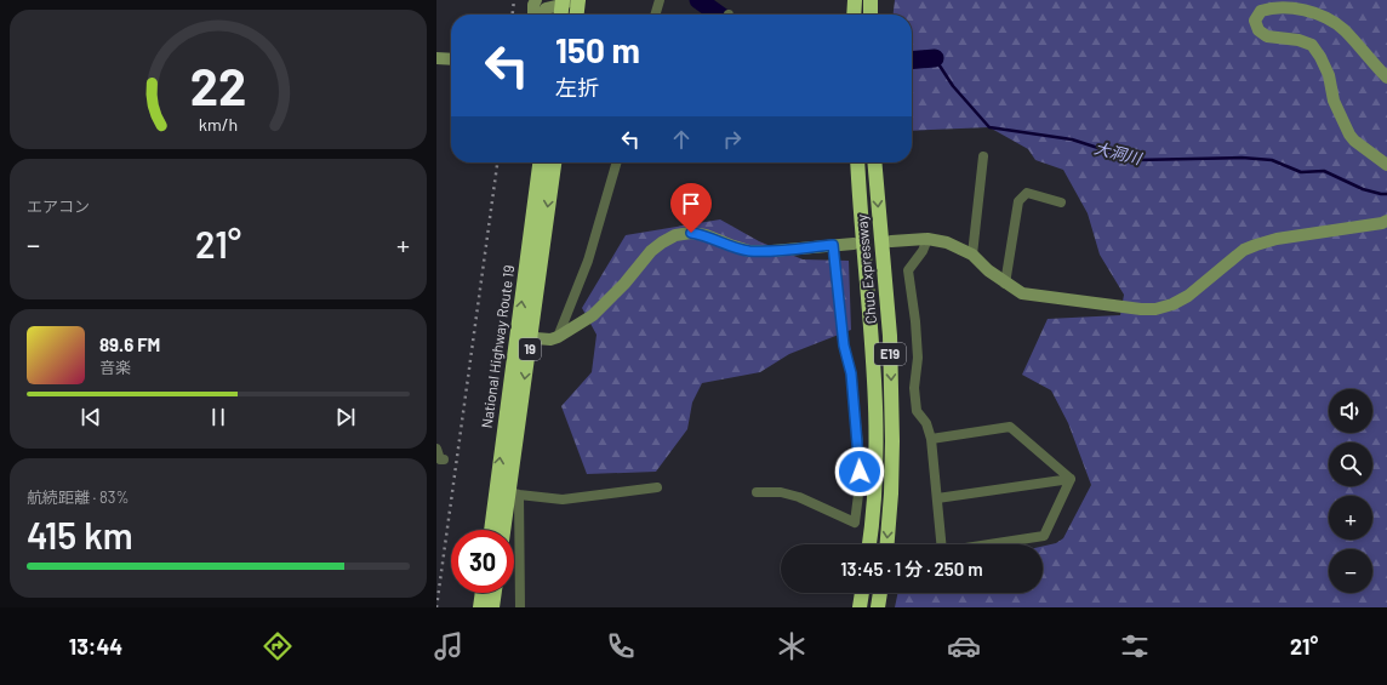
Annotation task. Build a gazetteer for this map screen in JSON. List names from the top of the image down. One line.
{"streets":{"highway":["Chuo Expressway","National Highway Route 19","19","E19"]},"water":["大洞川"],"page":{"turn":["150 m","左折"],"tile":["エアコン",["航続距離 · 83%","415 km"]],"heat":["−","21°","+"],"song":["89.6 FM","音楽"],"map_buttons":["+","−"],"limit":"30","trip":"13:45 · 1 分 · 250 m","tabs":["13:44","21°"],"gauge":["22","km/h"]}}
